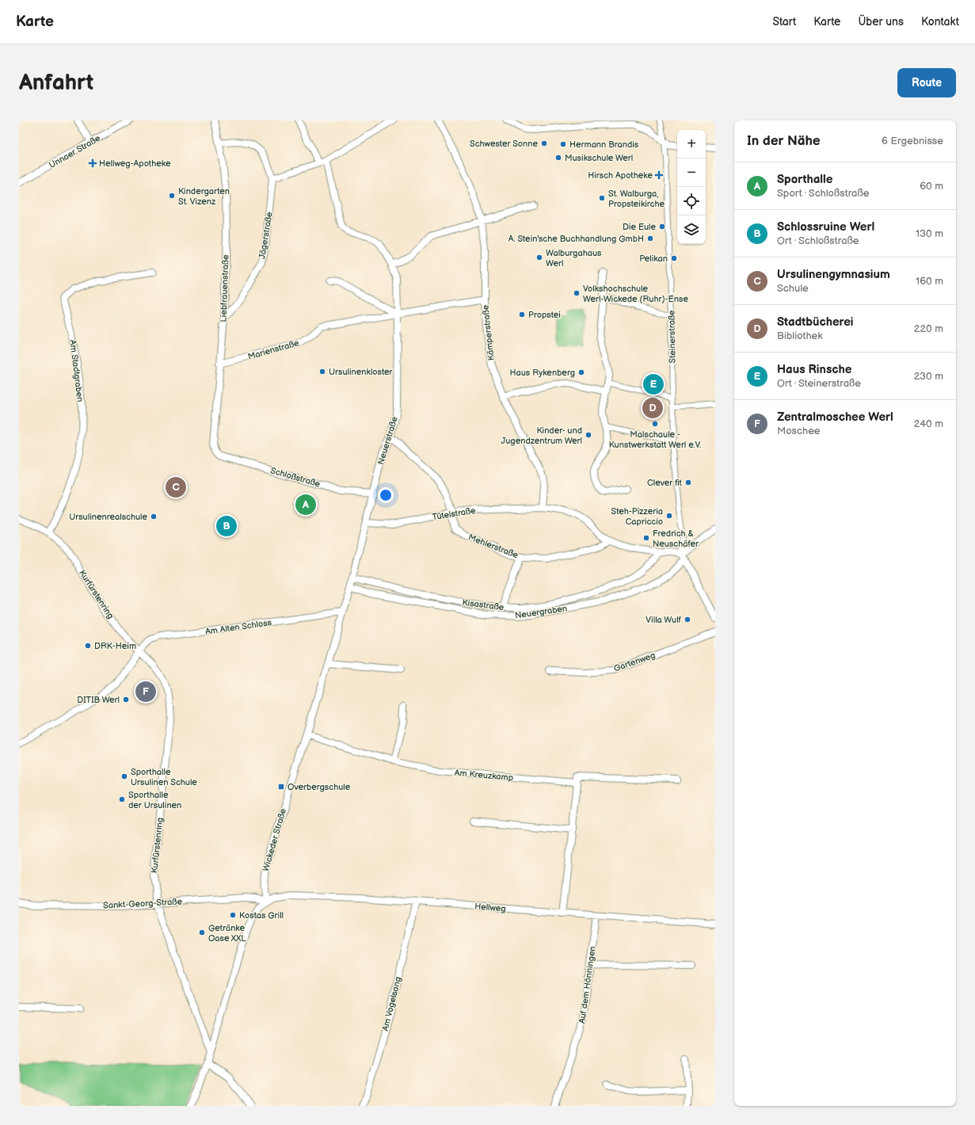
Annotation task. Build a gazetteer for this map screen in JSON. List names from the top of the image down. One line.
{"streets":{"street":["Unnaer Straße","Jägerstraße","Liebfrauenstraße","Kämperstraße","Steinerstraße","Marienstraße","Am Stadtgraben","Neuerstraße","Schloßstraße","Tütelstraße","Mehlerstraße","Kurfürstenring","Kisastraße","Neuergraben","Am Alten Schloss","Gartenweg","Am Kreuzkamp","Wickeder Straße","Sankt-Georg-Straße","Hellweg","Auf dem Hönningen","Am Vogelsang"]},"crossings":[["Jägerstraße","Liebfrauenstraße"],["Liebfrauenstraße","Marienstraße"],["Liebfrauenstraße","Schloßstraße"],["Kämperstraße","Tütelstraße"],["Steinerstraße","Neuergraben"],["Marienstraße","Neuerstraße"],["Am Stadtgraben","Kurfürstenring"],["Neuerstraße","Schloßstraße"],["Neuerstraße","Tütelstraße"],["Neuerstraße","Mehlerstraße"],["Neuerstraße","Kisastraße"],["Neuerstraße","Neuergraben"],["Neuerstraße","Am Alten Schloss"],["Neuerstraße","Wickeder Straße"],["Tütelstraße","Mehlerstraße"],["Kurfürstenring","Am Alten Schloss"],["Kurfürstenring","Sankt-Georg-Straße"],["Am Alten Schloss","Wickeder Straße"],["Am Kreuzkamp","Wickeder Straße"],["Wickeder Straße","Sankt-Georg-Straße"],["Wickeder Straße","Hellweg"],["Sankt-Georg-Straße","Hellweg"],["Hellweg","Auf dem Hönningen"],["Hellweg","Am Vogelsang"]],"places":{"other":["Schwester Sonne","Hermann Brandis","Musikschule Werl","Kindergarten St. Vizenz","St. Walburga, Propsteikirche","Die Eule","A. Stein'sche Buchhandlung GmbH","Walburgahaus Werl","Pelikan","Volkshochschule Werl-Wickede (Ruhr)-Ense","Propstei","Ursulinenkloster","Haus Rykenberg","Malschaule - Kunstwerkstatt Werl e.V.","Kinder- und Jugendzentrum Werl","Clever fit","Steh-Pizzeria Capriccio","Ursulinenrealschule","Fredrich & Neuschäfer","Villa Wulf","DRK-Heim","DITIB Werl","Sporthalle Ursulinen Schule","Sporthalle der Ursulinen","Kostas Grill","Getränke Oase XXL"],"health":["Hellweg-Apotheke","Hirsch Apotheke"],"transit":["Overbergschule"]},"page":{"header":"Karte","nav":["Start","Karte","Über uns","Kontakt"],"buttons":"Route","title":"Anfahrt","heading":["In der Nähe","6 Ergebnisse"],"map_buttons":["+","−"],"list":[{"mark":"A","name":"Sporthalle","note":"Sport · Schloßstraße","value":"60 m"},{"mark":"B","name":"Schlossruine Werl","note":"Ort · Schloßstraße","value":"130 m"},{"mark":"C","name":"Ursulinengymnasium","note":"Schule","value":"160 m"},{"mark":"D","name":"Stadtbücherei","note":"Bibliothek","value":"220 m"},{"mark":"E","name":"Haus Rinsche","note":"Ort · Steinerstraße","value":"230 m"},{"mark":"F","name":"Zentralmoschee Werl","note":"Moschee","value":"240 m"}],"pins":["E","D","C","A","B","F"]}}
